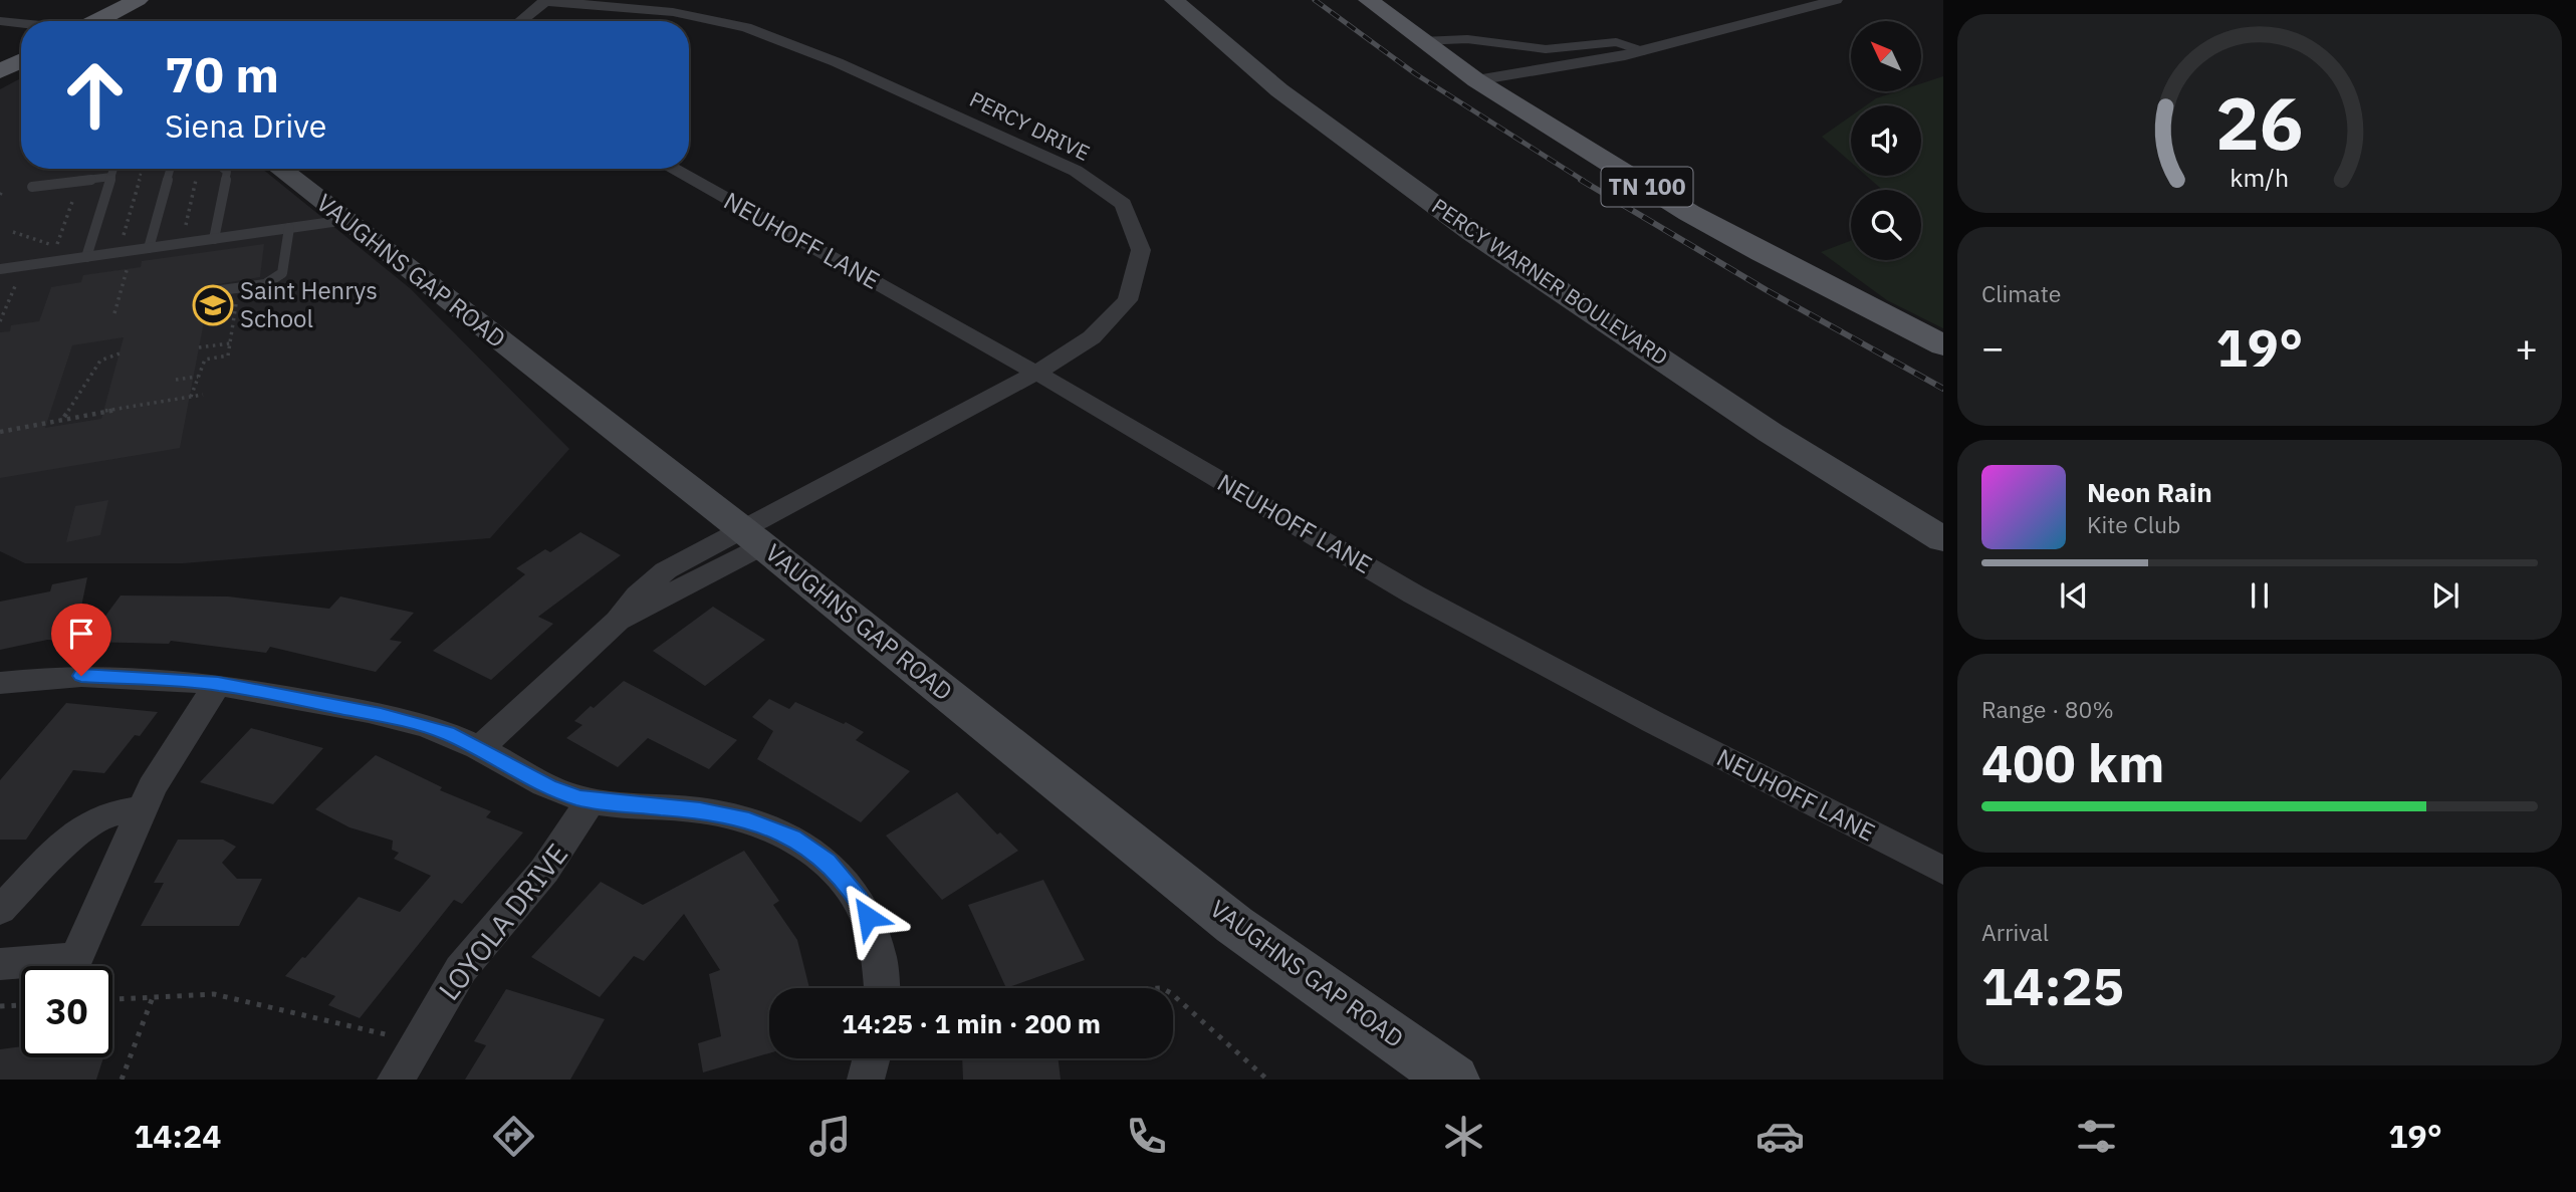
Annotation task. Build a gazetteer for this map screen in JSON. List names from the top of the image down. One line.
{"streets":{"main road":["TN 100"],"street":["PERCY DRIVE","NEUHOFF LANE","VAUGHNS GAP ROAD","PERCY WARNER BOULEVARD","LOYOLA DRIVE"]},"crossings":[["PERCY DRIVE","NEUHOFF LANE"],["PERCY DRIVE","VAUGHNS GAP ROAD"]],"places":{"school or university":["Saint Henrys School"]},"north":"top left","page":{"turn":["70 m","Siena Drive"],"tile":["Climate",["Range · 80%","400 km"],["Arrival","14:25"]],"heat":["−","19°","+"],"song":["Neon Rain","Kite Club"],"limit":"30","trip":"14:25 · 1 min · 200 m","tabs":["14:24","19°"],"gauge":["26","km/h"]}}
